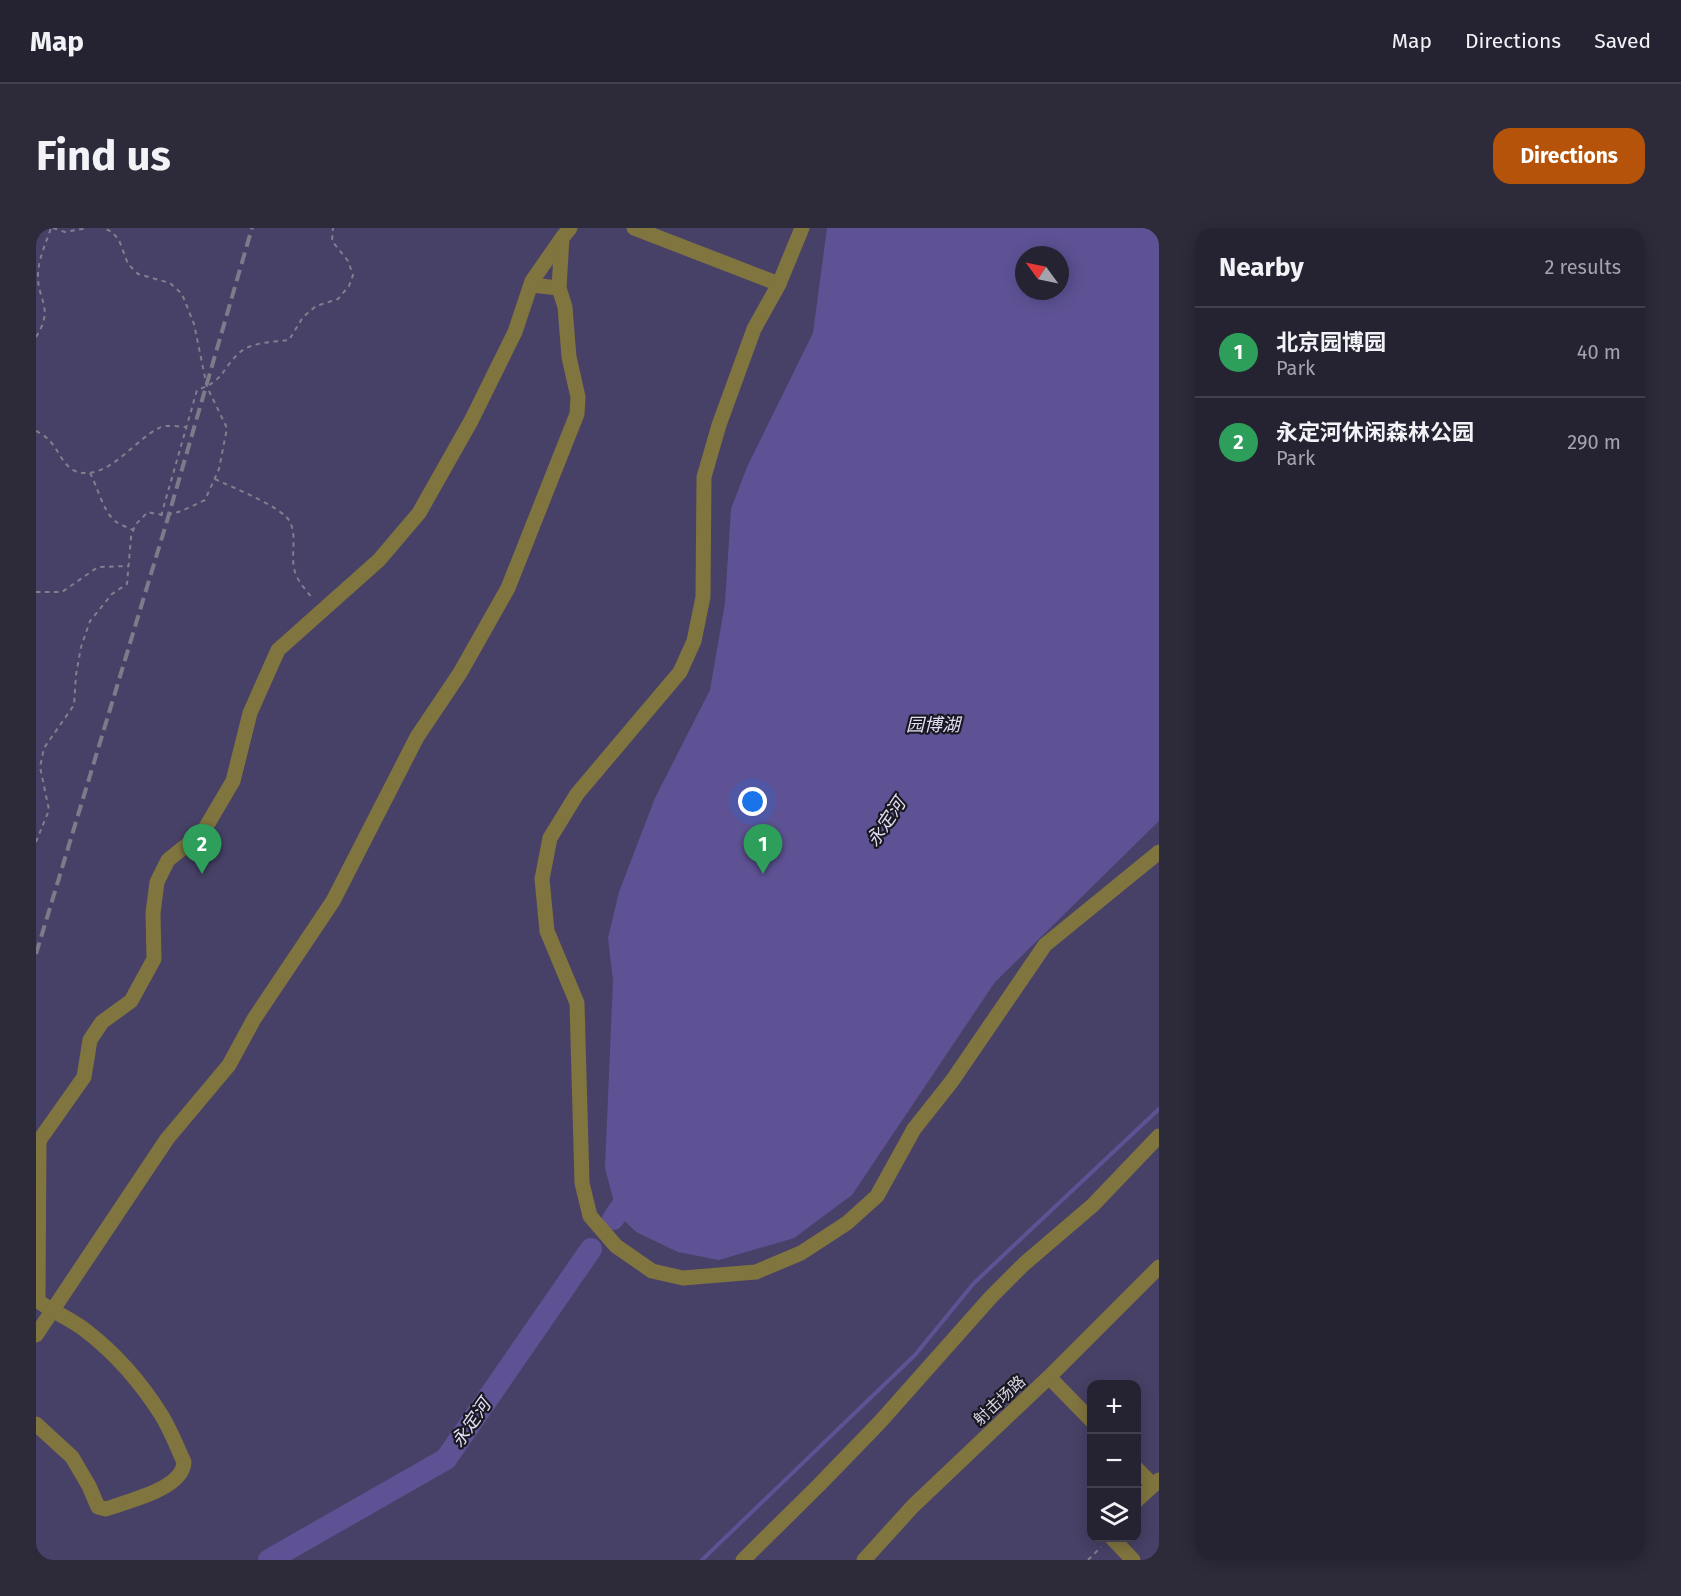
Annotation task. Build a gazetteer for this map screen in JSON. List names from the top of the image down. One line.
{"streets":{"street":["射击场路"]},"water":["园博湖","永定河"],"north":"top left","page":{"header":"Map","nav":["Map","Directions","Saved"],"buttons":"Directions","title":"Find us","heading":["Nearby","2 results"],"list":[{"mark":"1","name":"北京园博园","note":"Park","value":"40 m"},{"mark":"2","name":"永定河休闲森林公园","note":"Park","value":"290 m"}],"pins":["1","2"],"map_buttons":["+","−"]}}
